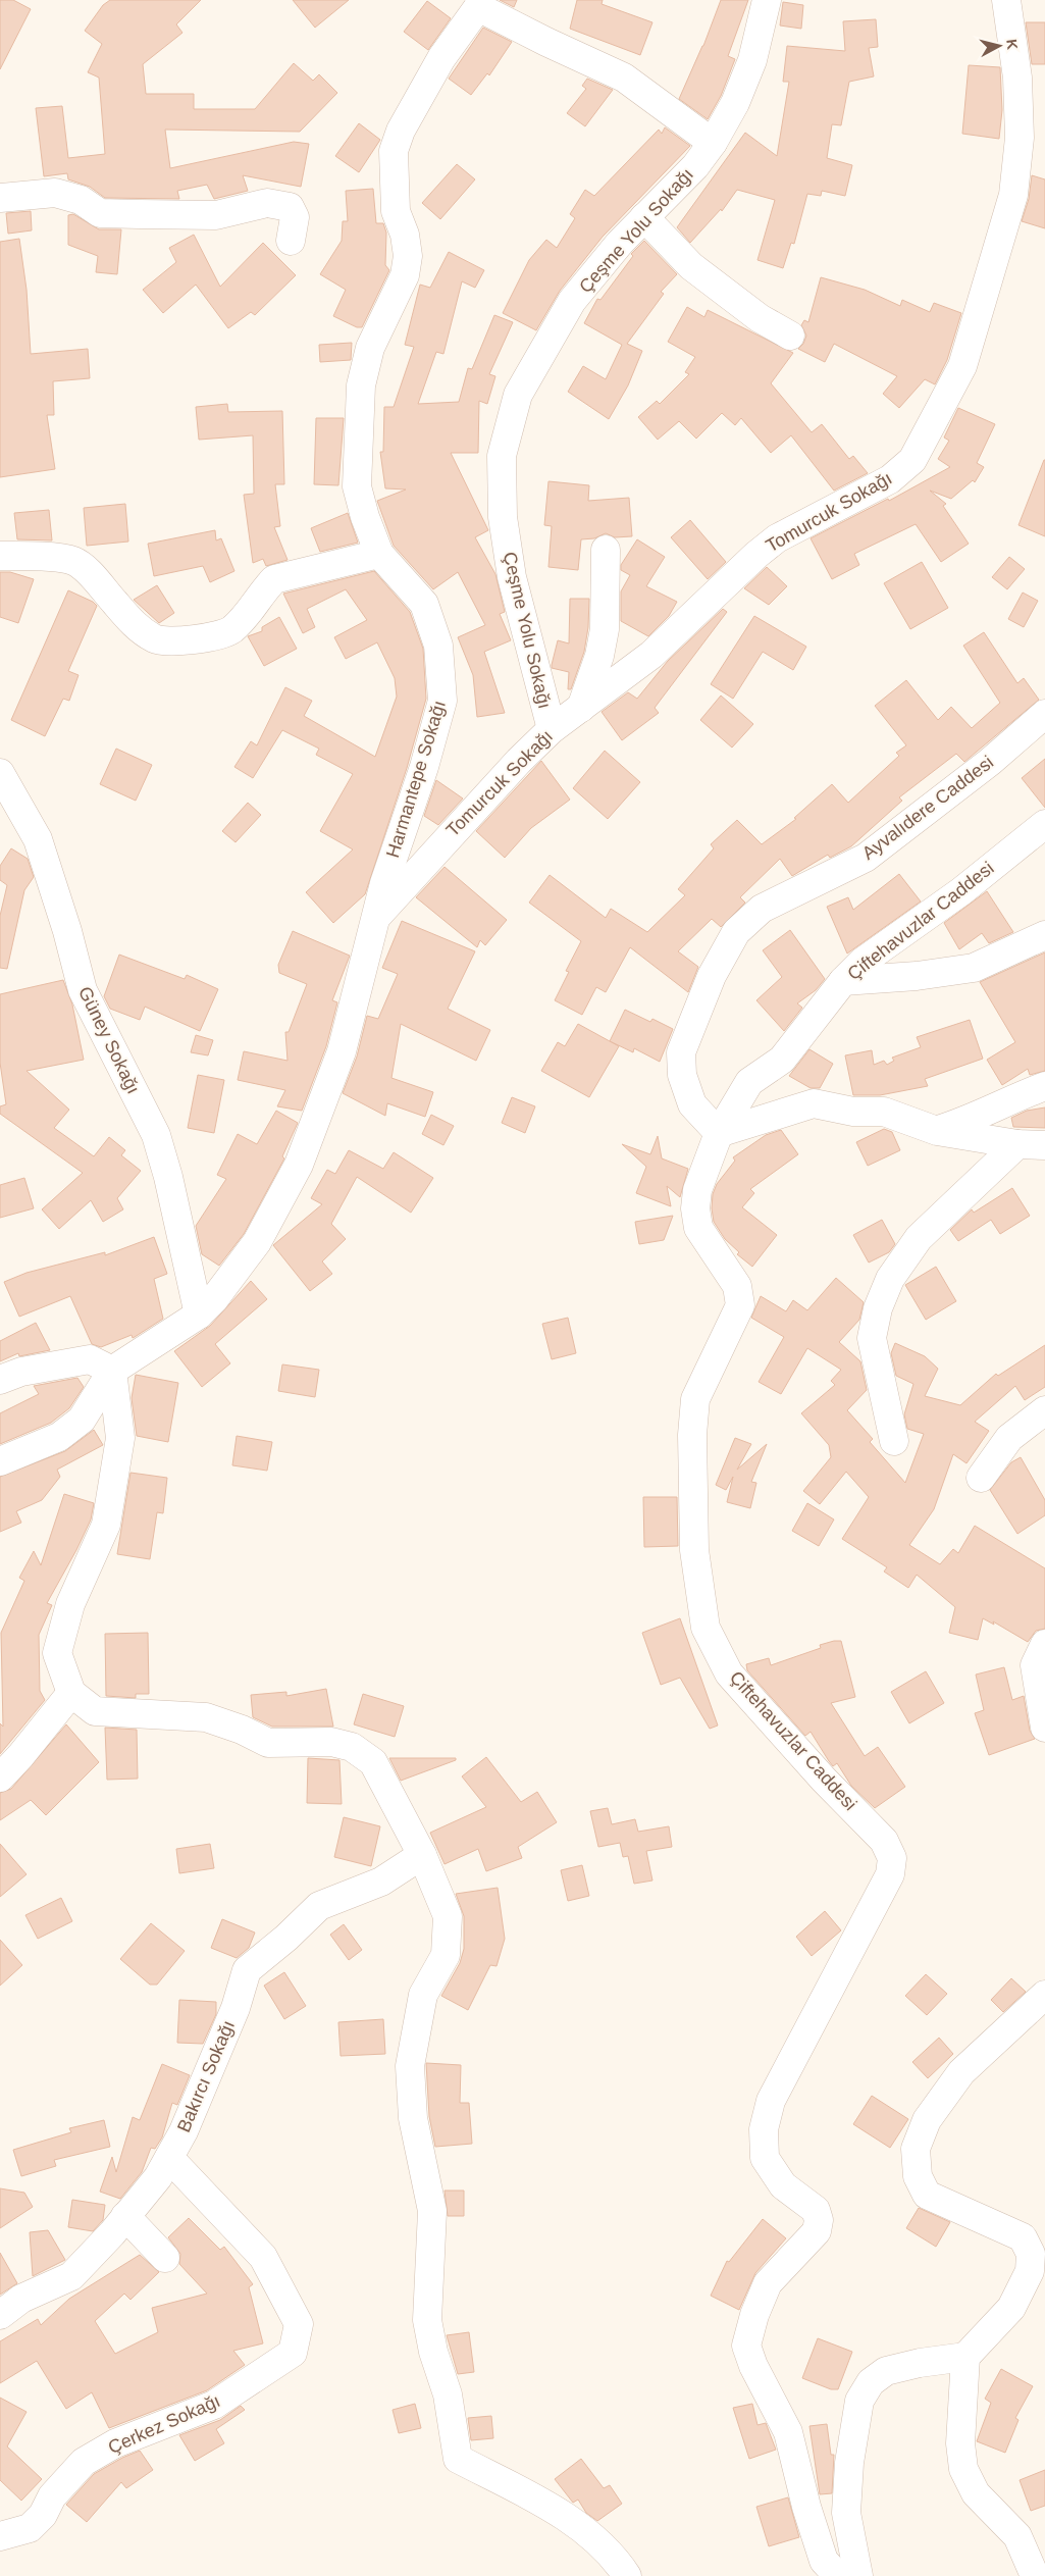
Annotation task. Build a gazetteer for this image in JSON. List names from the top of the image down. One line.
{"streets":{"street":["Çeşme Yolu Sokağı","Tomurcuk Sokağı","Harmantepe Sokağı","Ayvalıdere Caddesi","Çiftehavuzlar Caddesi","Güney Sokağı","Bakırcı Sokağı","Çerkez Sokağı"]},"crossings":[["Çeşme Yolu Sokağı","Tomurcuk Sokağı"],["Tomurcuk Sokağı","Harmantepe Sokağı"],["Harmantepe Sokağı","Güney Sokağı"],["Ayvalıdere Caddesi","Çiftehavuzlar Caddesi"],["Bakırcı Sokağı","Çerkez Sokağı"]],"north":"right"}
